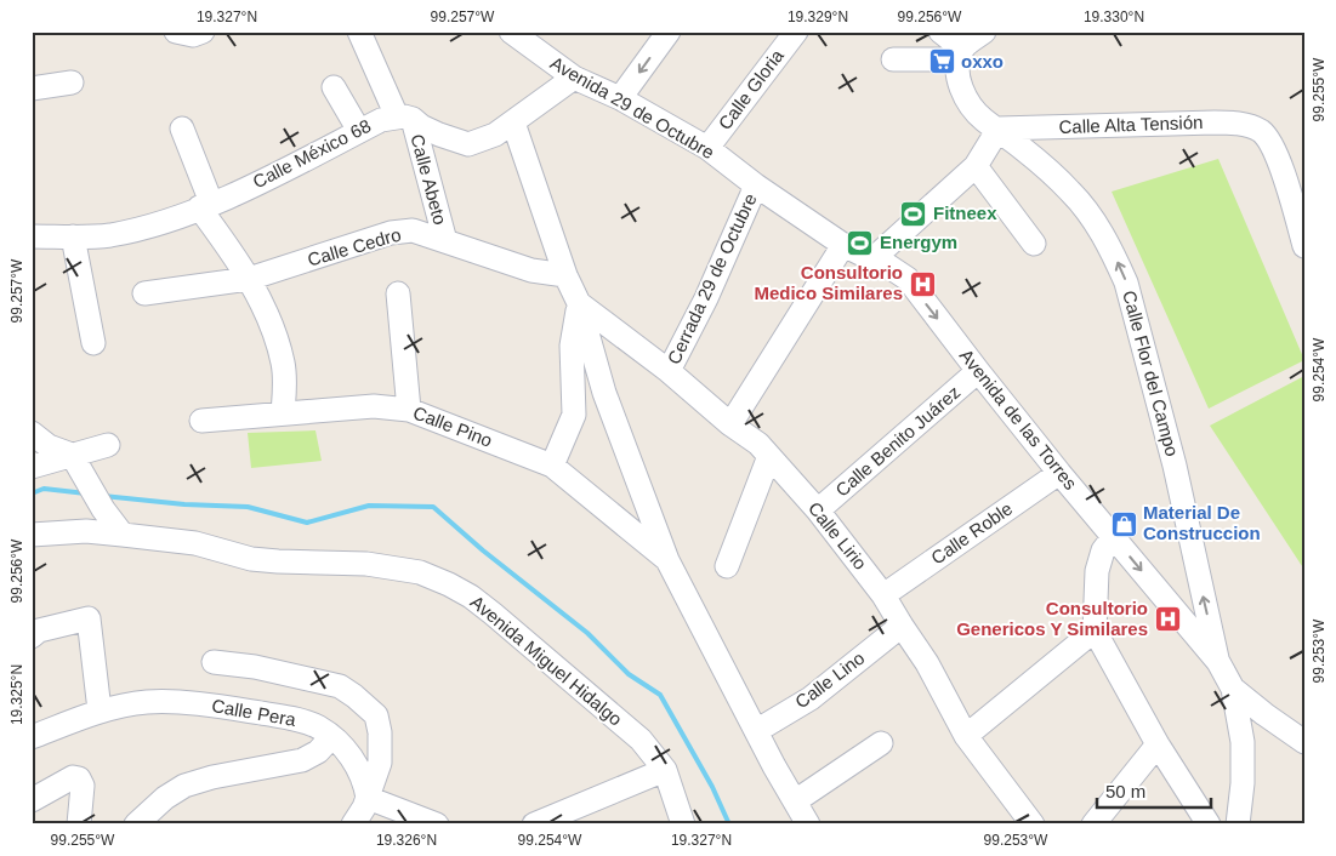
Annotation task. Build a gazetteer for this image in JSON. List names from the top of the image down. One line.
{"streets":{"street":["Calle Gloria","Avenida 29 de Octubre","Calle Alta Tensión","Calle México 68","Calle Abeto","Calle Cedro","Cerrada 29 de Octubre","Calle Flor del Campo","Avenida de las Torres","Calle Pino","Calle Benito Juárez","Calle Roble","Calle Lirio","Avenida Miguel Hidalgo","Calle Lino","Calle Pera"]},"crossings":[["Calle Gloria","Avenida 29 de Octubre"],["Avenida 29 de Octubre","Cerrada 29 de Octubre"],["Avenida 29 de Octubre","Avenida de las Torres"],["Calle Alta Tensión","Calle Flor del Campo"],["Calle México 68","Calle Abeto"],["Calle Abeto","Calle Cedro"],["Calle Cedro","Calle Pino"],["Cerrada 29 de Octubre","Calle Lirio"],["Calle Flor del Campo","Avenida de las Torres"],["Avenida de las Torres","Calle Benito Juárez"],["Avenida de las Torres","Calle Roble"],["Calle Pino","Calle Lirio"],["Calle Pino","Calle Lino"],["Calle Benito Juárez","Calle Lirio"],["Calle Roble","Calle Lirio"],["Calle Lirio","Calle Lino"]],"one_way":["Calle Flor del Campo"],"places":{"supermarket":["oxxo"],"sports":["Fitneex","Energym"],"hospital":["Consultorio Medico Similares","Consultorio Genericos Y Similares"],"shop":["Material De Construccion"]},"scale_bar":"50 m","coordinates":["19.327°N","99.257°W","19.329°N","99.256°W","19.330°N","99.255°W","99.254°W","99.253°W","19.325°N","19.326°N"]}
